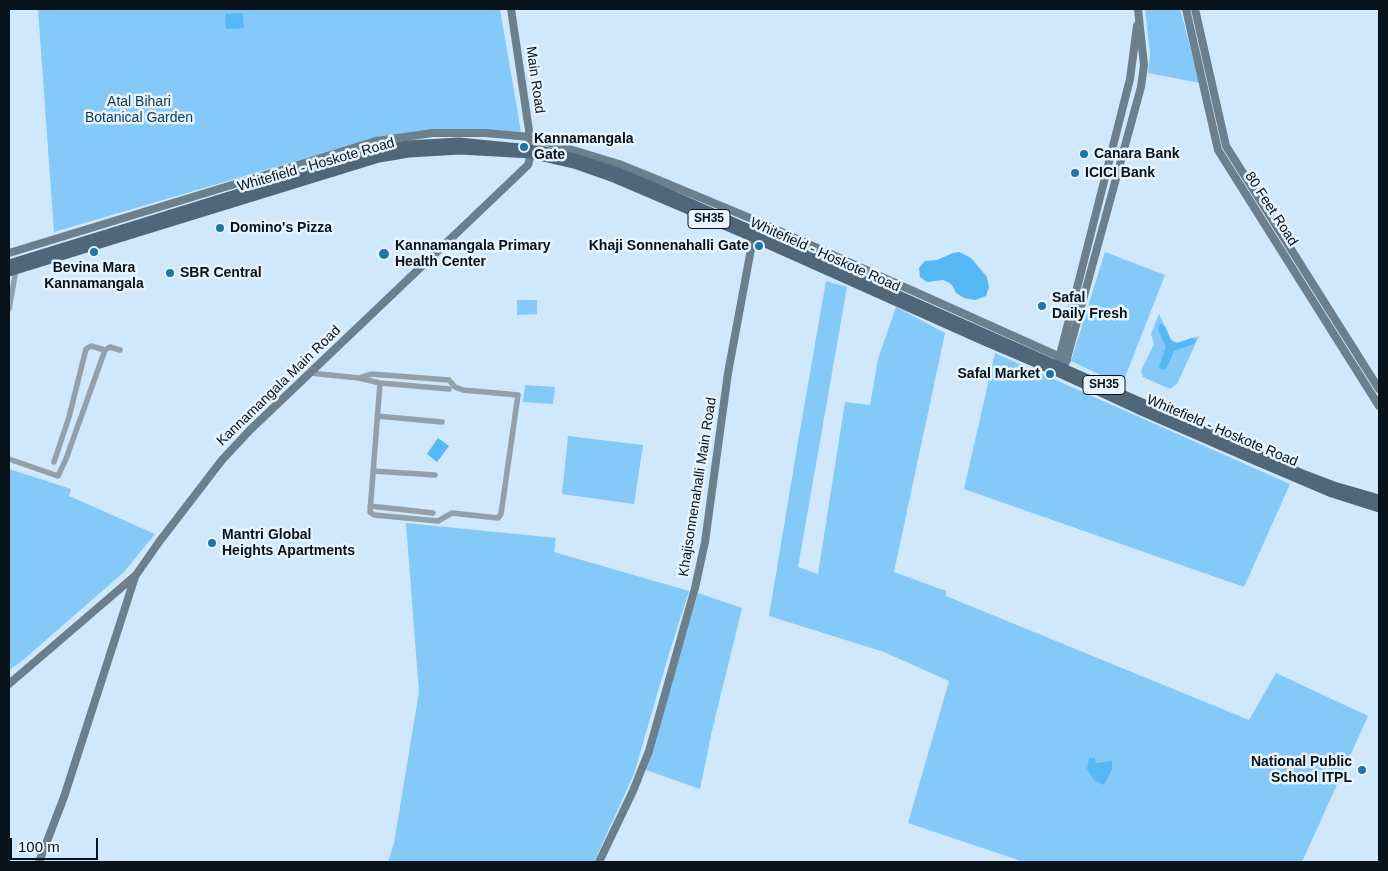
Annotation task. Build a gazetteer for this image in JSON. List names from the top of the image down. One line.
{"streets":{"main road":["Whitefield - Hoskote Road","SH35"],"street":["Main Road","80 Feet Road","Kannamangala Main Road","Khajisonnenahalli Main Road"]},"crossings":[["Main Road","Whitefield - Hoskote Road"],["Main Road","Kannamangala Main Road"],["Whitefield - Hoskote Road","Kannamangala Main Road"],["Whitefield - Hoskote Road","Khajisonnenahalli Main Road"]],"parks":["Atal Bihari Botanical Garden"],"places":["Kannamangala Gate","Canara Bank","ICICI Bank","Domino's Pizza","Khaji Sonnenahalli Gate","Bevina Mara Kannamangala","Kannamangala Primary Health Center","SBR Central","Safal Daily Fresh","Safal Market","Mantri Global Heights Apartments","National Public School ITPL"],"scale_bar":"100 m"}
